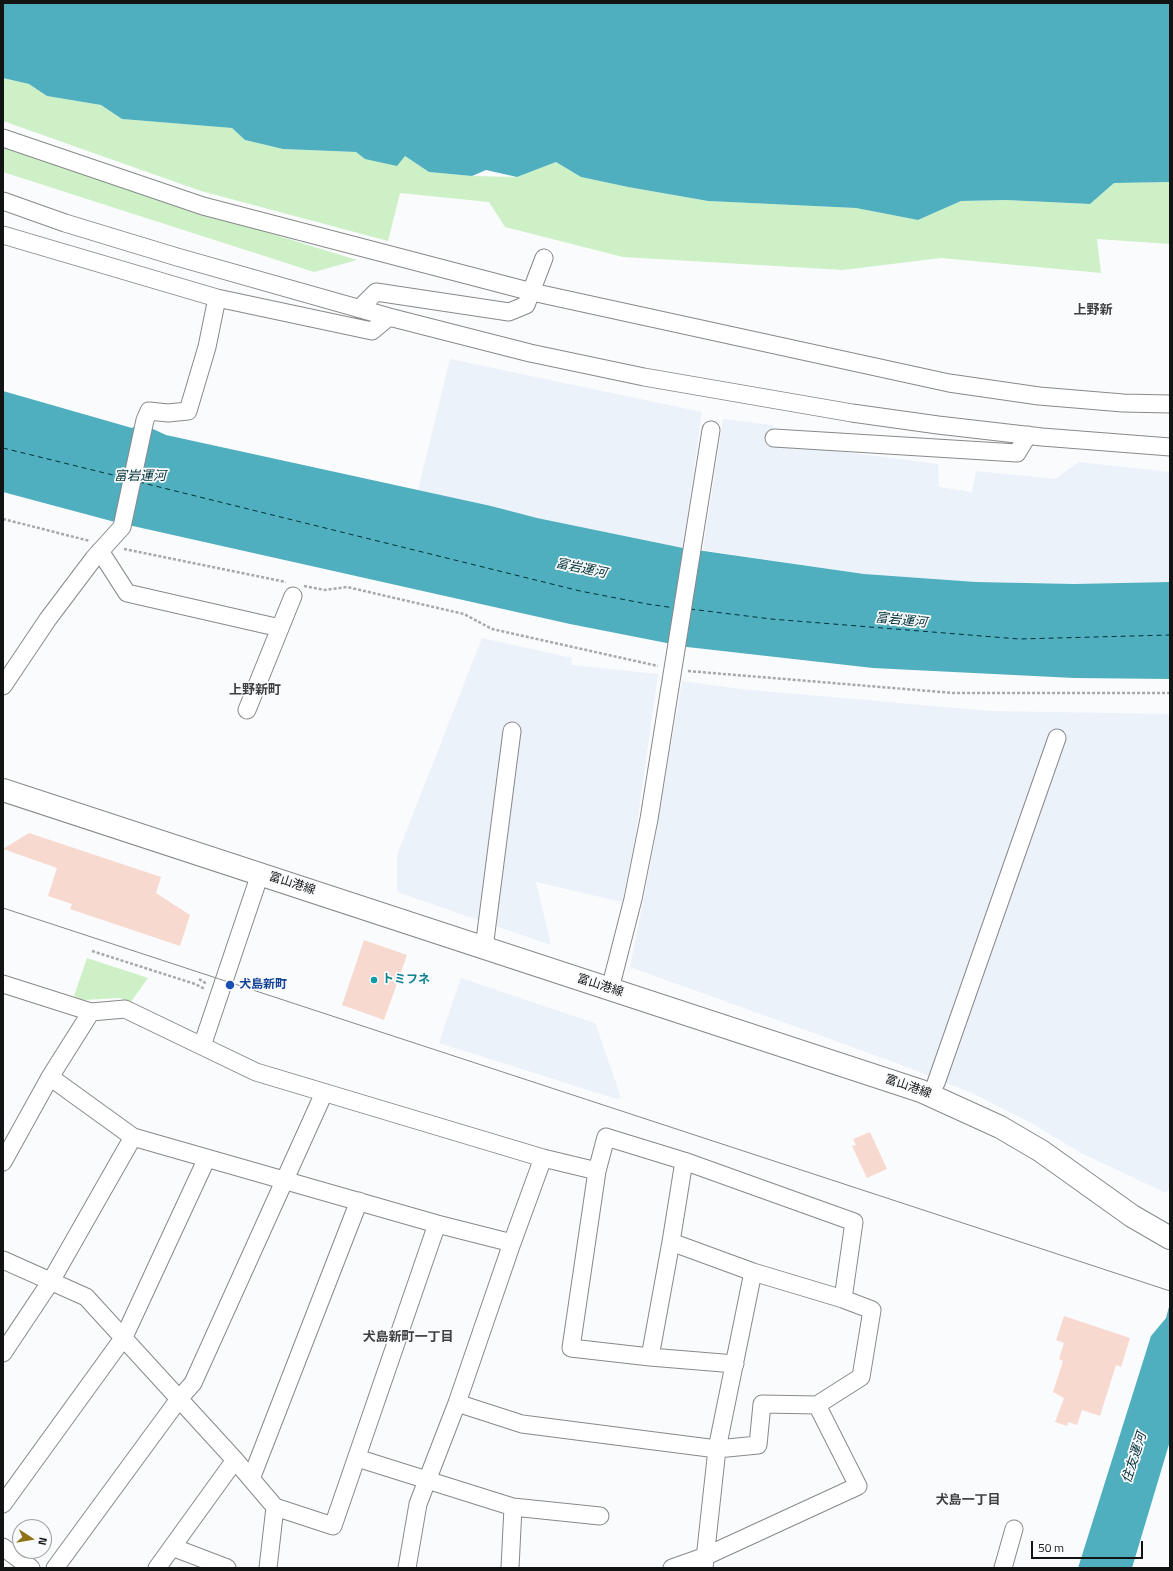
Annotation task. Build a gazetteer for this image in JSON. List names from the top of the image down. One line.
{"streets":{"main road":["富山港線"]},"districts":["上野新","上野新町","犬島新町一丁目","犬島一丁目"],"water":["富岩運河","住友運河"],"places":["トミフネ","犬島新町"],"scale_bar":"50 m","north":"right"}
